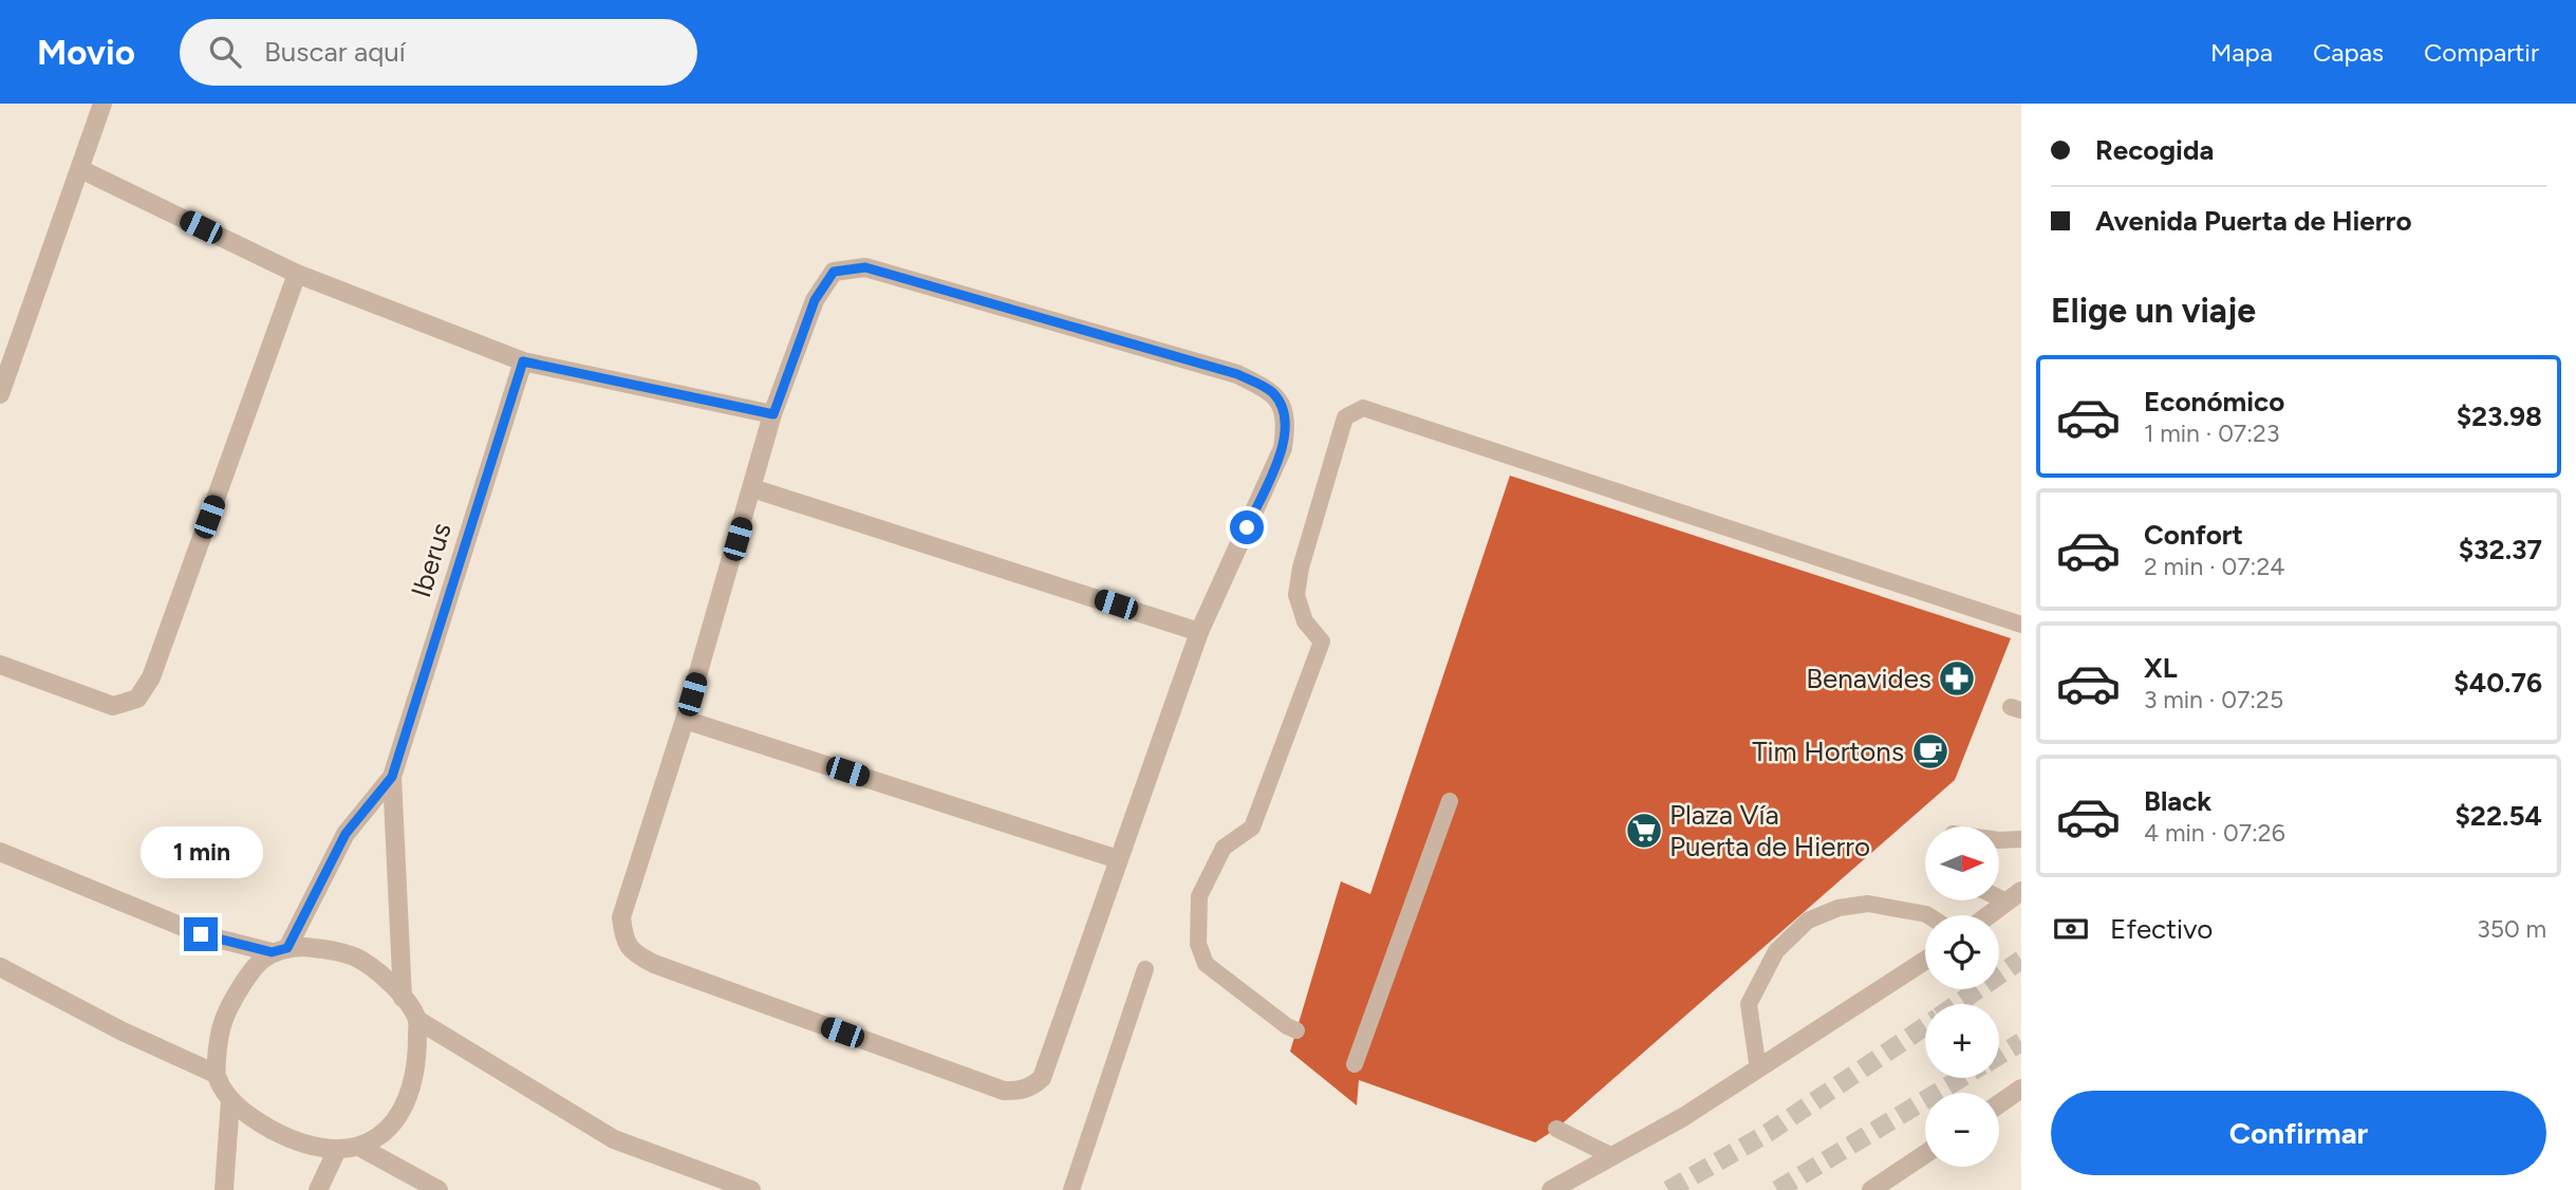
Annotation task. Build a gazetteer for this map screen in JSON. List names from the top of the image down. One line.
{"streets":{"street":["Iberus"]},"places":{"pharmacy":["Benavides"],"cafe":["Tim Hortons"],"supermarket":["Plaza Vía Puerta de Hierro"]},"north":"right","page":{"header":"Movio","search":"Buscar aquí","nav":["Mapa","Capas","Compartir"],"banner":["Recogida","Avenida Puerta de Hierro"],"heading":"Elige un viaje","list":[{"name":"Económico","note":"1 min · 07:23","value":"$23.98"},{"name":"Confort","note":"2 min · 07:24","value":"$32.37"},{"name":"XL","note":"3 min · 07:25","value":"$40.76"},{"name":"Black","note":"4 min · 07:26","value":"$22.54"}],"map_buttons":["+","−"],"bubble":"1 min","pay":["Efectivo","350 m"],"buttons":"Confirmar"}}
